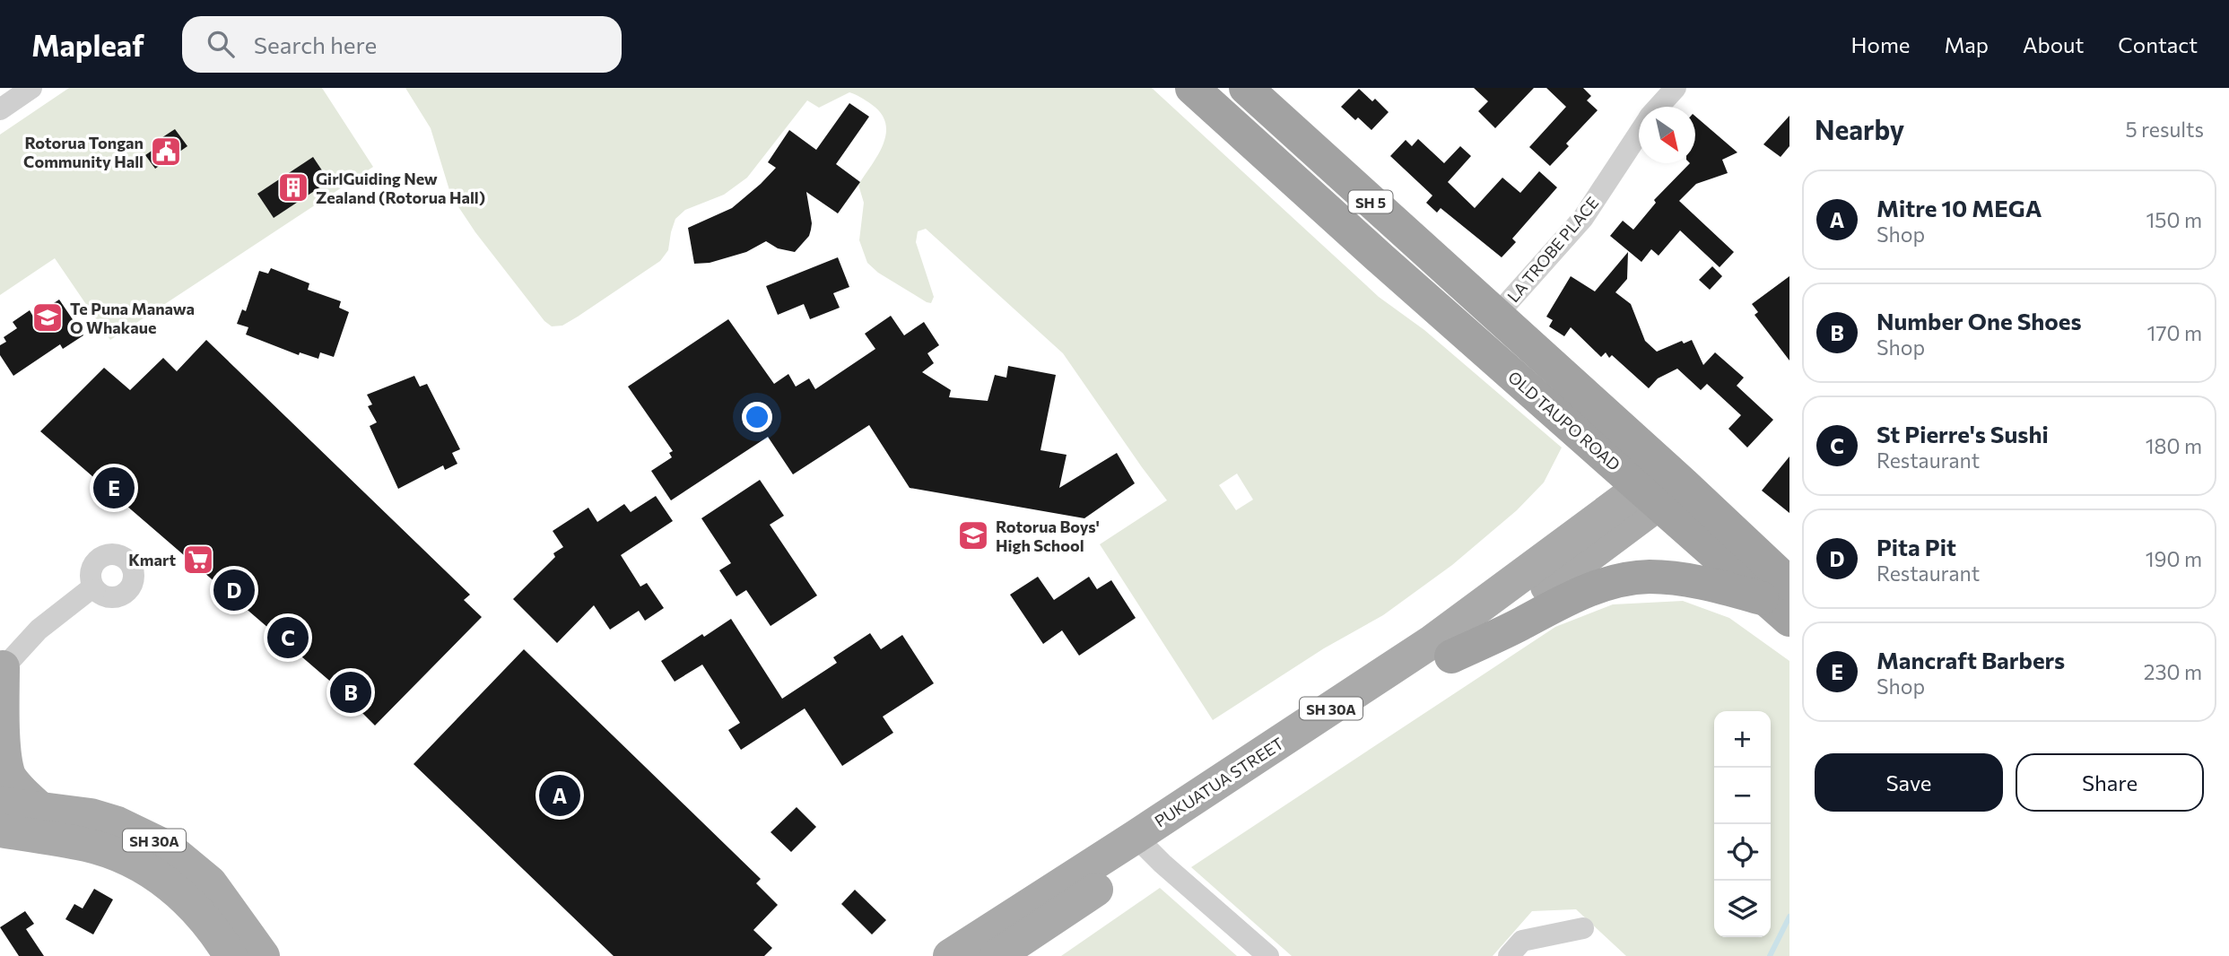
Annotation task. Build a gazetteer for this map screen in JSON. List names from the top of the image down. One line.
{"streets":{"highway":["SH 5","OLD TAUPO ROAD"],"main road":["SH 30A","PUKUATUA STREET"],"street":["LA TROBE PLACE"]},"crossings":[["LA TROBE PLACE","OLD TAUPO ROAD"],["OLD TAUPO ROAD","PUKUATUA STREET"]],"places":{"public building":["Rotorua Tongan Community Hall"],"building":["GirlGuiding New Zealand (Rotorua Hall)"],"school or university":["Te Puna Manawa O Whakaue","Rotorua Boys' High School"],"supermarket":["Kmart"]},"north":"bottom right","page":{"header":"Mapleaf","search":"Search here","nav":["Home","Map","About","Contact"],"heading":["Nearby","5 results"],"list":[{"mark":"A","name":"Mitre 10 MEGA","note":"Shop","value":"150 m"},{"mark":"B","name":"Number One Shoes","note":"Shop","value":"170 m"},{"mark":"C","name":"St Pierre's Sushi","note":"Restaurant","value":"180 m"},{"mark":"D","name":"Pita Pit","note":"Restaurant","value":"190 m"},{"mark":"E","name":"Mancraft Barbers","note":"Shop","value":"230 m"}],"pins":["E","D","C","B","A"],"map_buttons":["+","−"],"buttons":["Save","Share"]}}
